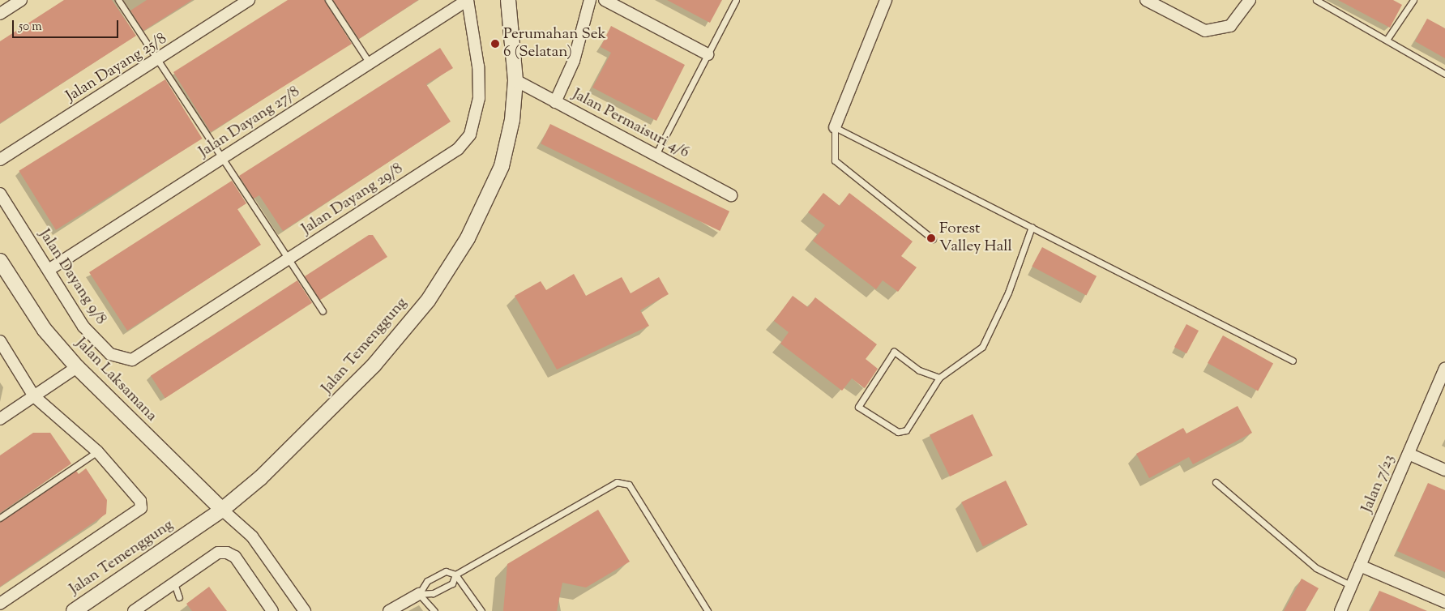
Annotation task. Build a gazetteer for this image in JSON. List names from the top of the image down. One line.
{"streets":{"street":["Jalan Dayang 25/8","Jalan Dayang 27/8","Jalan Permaisuri 4/6","Jalan Dayang 29/8","Jalan Dayang 9/8","Jalan Temenggung","Jalan Laksamana","Jalan 7/23"]},"crossings":[["Jalan Dayang 27/8","Jalan Dayang 29/8"],["Jalan Dayang 27/8","Jalan Dayang 9/8"],["Jalan Permaisuri 4/6","Jalan Temenggung"],["Jalan Dayang 29/8","Jalan Dayang 9/8"],["Jalan Temenggung","Jalan Laksamana"]],"places":["Perumahan Sek 6 (Selatan)","Forest Valley Hall"],"scale_bar":"50 m"}
